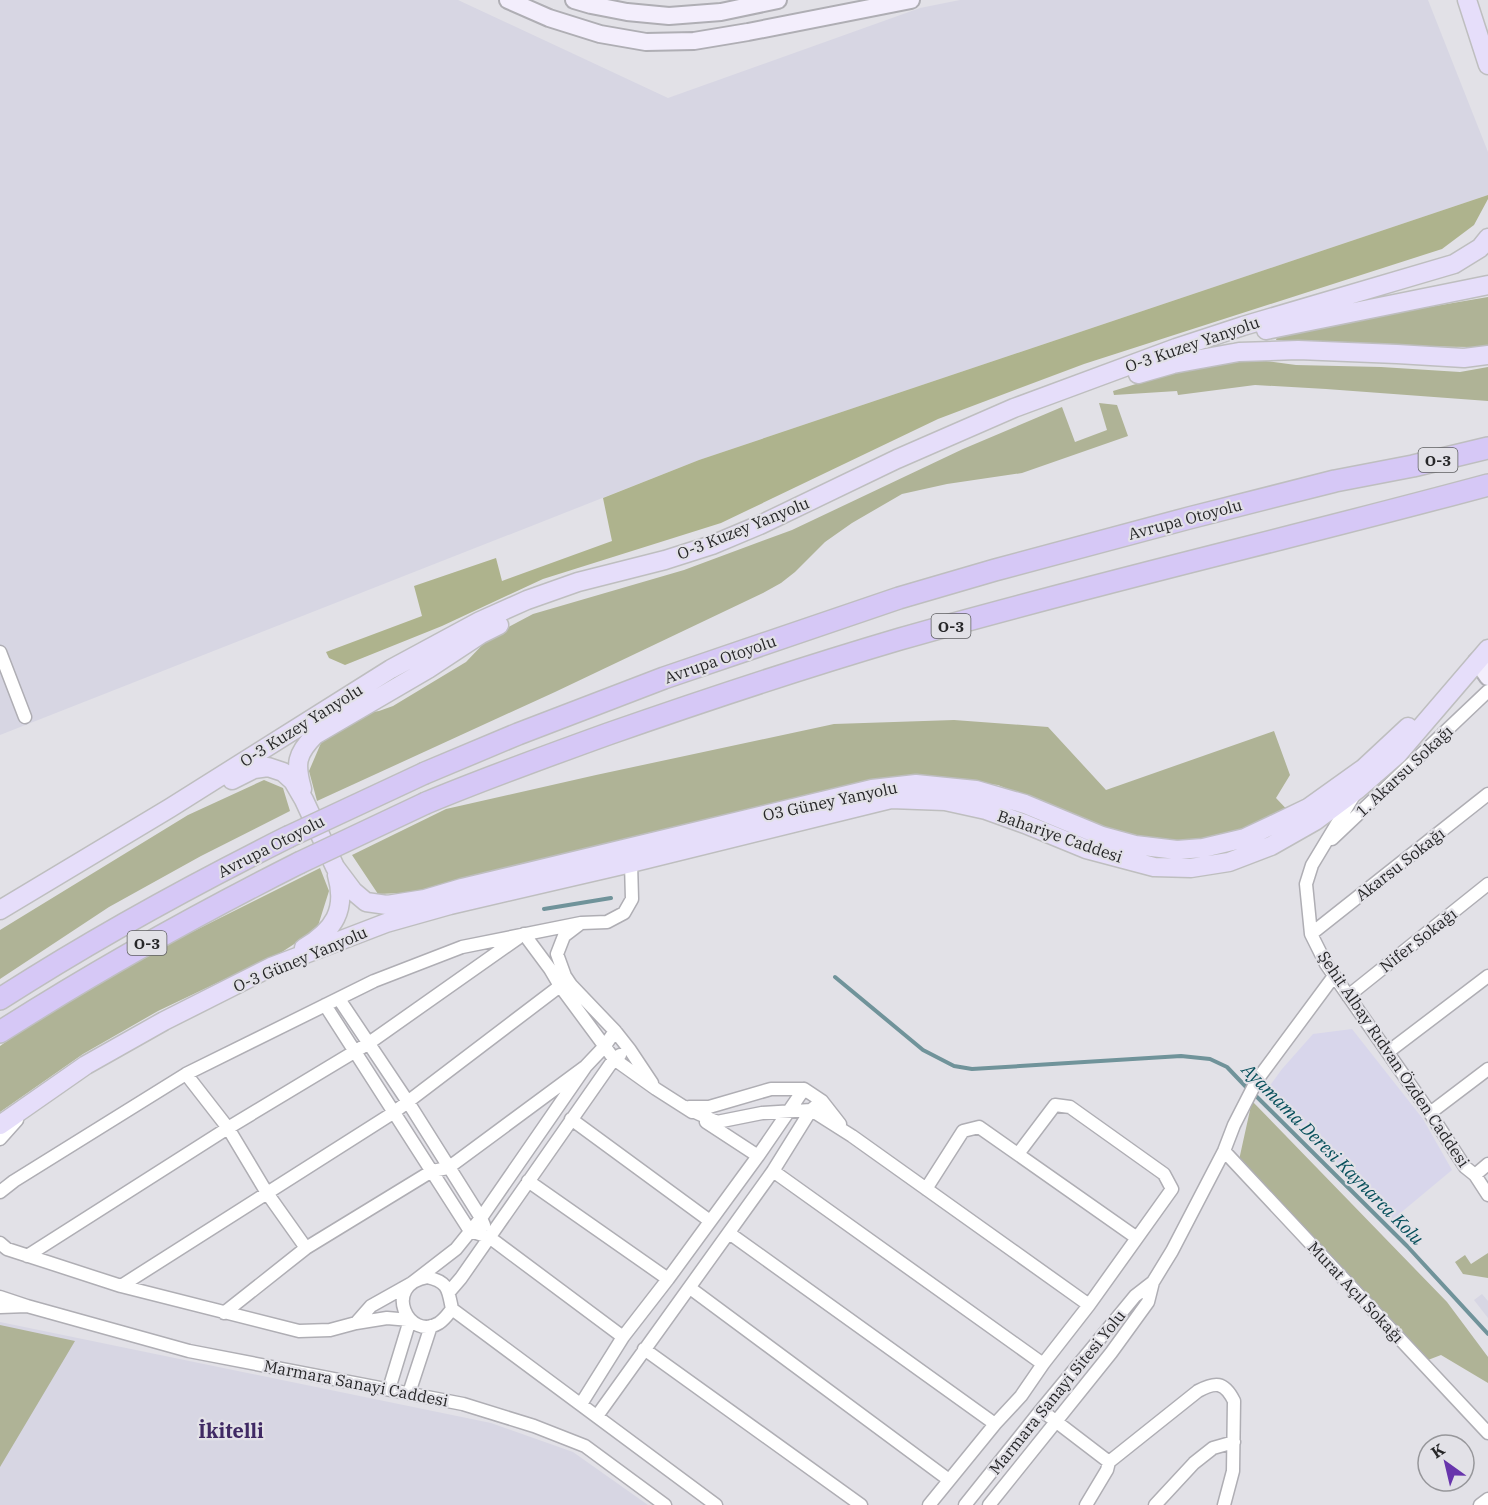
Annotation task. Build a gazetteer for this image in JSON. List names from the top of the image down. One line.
{"streets":{"highway":["O-3","Avrupa Otoyolu"],"main road":["O-3 Kuzey Yanyolu","O3 Güney Yanyolu","Bahariye Caddesi","O-3 Güney Yanyolu"],"street":["1. Akarsu Sokağı","Akarsu Sokağı","Nifer Sokağı","Şehit Albay Rıdvan Özden Caddesi","Murat Açıl Sokağı","Marmara Sanayi Caddesi","Marmara Sanayi Sitesi Yolu"]},"crossings":[["O-3 Kuzey Yanyolu","O-3 Güney Yanyolu"],["1. Akarsu Sokağı","Şehit Albay Rıdvan Özden Caddesi"],["O3 Güney Yanyolu","Bahariye Caddesi"],["O3 Güney Yanyolu","O-3 Güney Yanyolu"],["Bahariye Caddesi","O-3 Güney Yanyolu"],["Bahariye Caddesi","Şehit Albay Rıdvan Özden Caddesi"],["Akarsu Sokağı","Şehit Albay Rıdvan Özden Caddesi"],["Nifer Sokağı","Şehit Albay Rıdvan Özden Caddesi"],["Şehit Albay Rıdvan Özden Caddesi","Marmara Sanayi Sitesi Yolu"],["Murat Açıl Sokağı","Marmara Sanayi Sitesi Yolu"]],"districts":["İkitelli"],"water":["Ayamama Deresi Kaynarca Kolu"],"north":"top left"}
